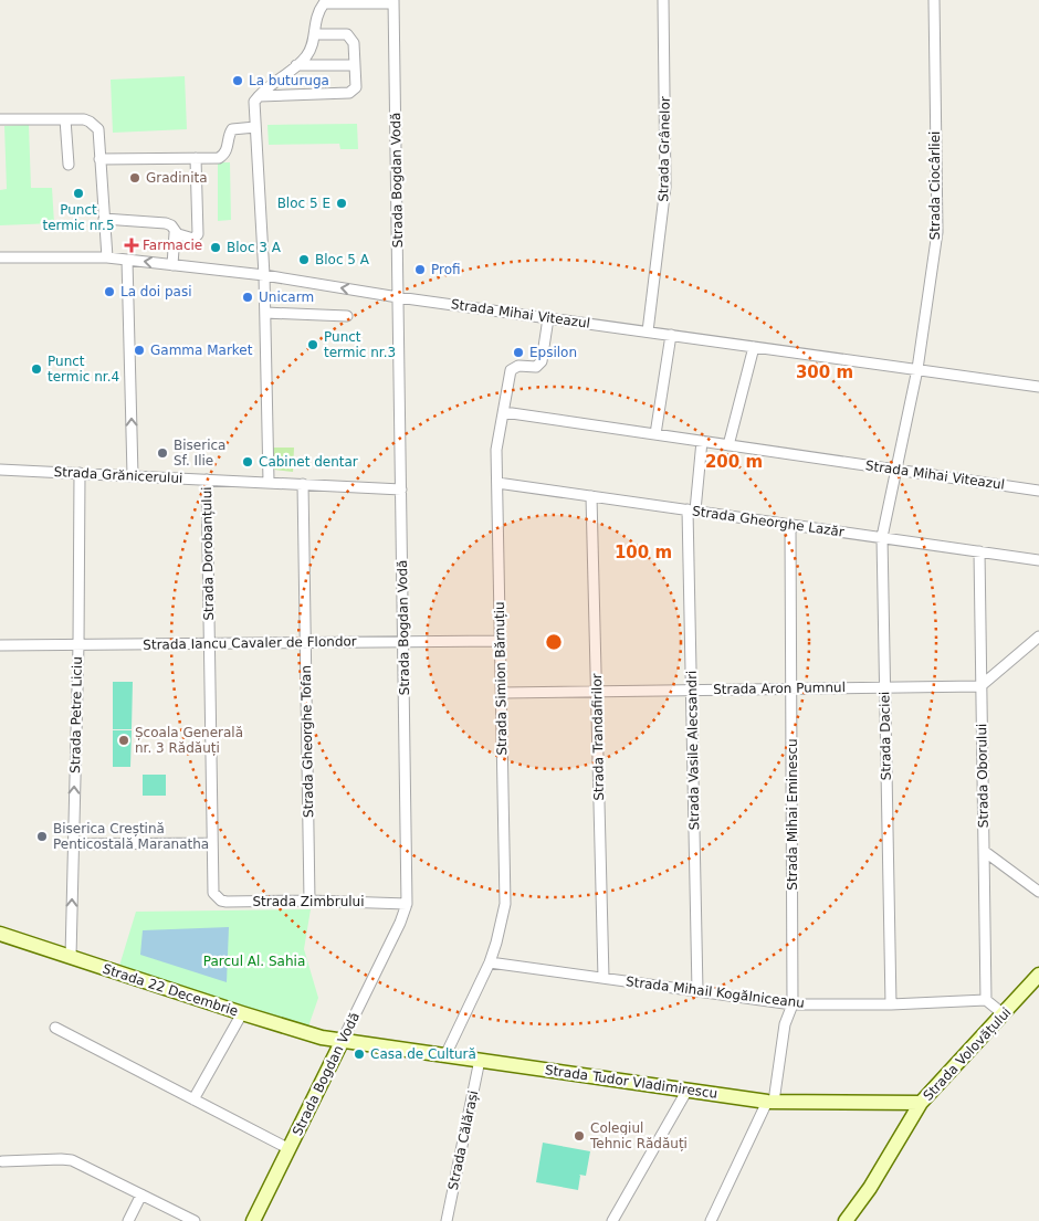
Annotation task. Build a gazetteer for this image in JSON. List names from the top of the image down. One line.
{"streets":{"street":["Strada Grânelor","Strada Bogdan Vodă","Strada Ciocârliei","Strada Mihai Viteazul","Strada Grănicerului","Strada Gheorghe Lazăr","Strada Dorobanțului","Strada Iancu Cavaler de Flondor","Strada Simion Bărnuțiu","Strada Aron Pumnul","Strada Petre Liciu","Strada Daciei","Strada Trandafirilor","Strada Gheorghe Tofan","Strada Vasile Alecsandri","Strada Oborului","Strada Mihai Eminescu","Strada Zimbrului","Strada 22 Decembrie","Strada Mihail Kogălniceanu","Strada Volovățului","Strada Tudor Vladimirescu","Strada Călărași"]},"crossings":[["Strada Grânelor","Strada Mihai Viteazul"],["Strada Bogdan Vodă","Strada Mihai Viteazul"],["Strada Bogdan Vodă","Strada Grănicerului"],["Strada Bogdan Vodă","Strada Iancu Cavaler de Flondor"],["Strada Bogdan Vodă","Strada Zimbrului"],["Strada Bogdan Vodă","Strada 22 Decembrie"],["Strada Bogdan Vodă","Strada Tudor Vladimirescu"],["Strada Ciocârliei","Strada Mihai Viteazul"],["Strada Ciocârliei","Strada Daciei"],["Strada Mihai Viteazul","Strada Simion Bărnuțiu"],["Strada Mihai Viteazul","Strada Daciei"],["Strada Mihai Viteazul","Strada Vasile Alecsandri"],["Strada Grănicerului","Strada Dorobanțului"],["Strada Grănicerului","Strada Petre Liciu"],["Strada Grănicerului","Strada Gheorghe Tofan"],["Strada Gheorghe Lazăr","Strada Simion Bărnuțiu"],["Strada Gheorghe Lazăr","Strada Daciei"],["Strada Gheorghe Lazăr","Strada Trandafirilor"],["Strada Gheorghe Lazăr","Strada Vasile Alecsandri"],["Strada Gheorghe Lazăr","Strada Oborului"],["Strada Gheorghe Lazăr","Strada Mihai Eminescu"],["Strada Dorobanțului","Strada Iancu Cavaler de Flondor"],["Strada Dorobanțului","Strada Zimbrului"],["Strada Iancu Cavaler de Flondor","Strada Simion Bărnuțiu"],["Strada Iancu Cavaler de Flondor","Strada Petre Liciu"],["Strada Iancu Cavaler de Flondor","Strada Gheorghe Tofan"],["Strada Simion Bărnuțiu","Strada Aron Pumnul"],["Strada Simion Bărnuțiu","Strada Mihail Kogălniceanu"],["Strada Simion Bărnuțiu","Strada Tudor Vladimirescu"],["Strada Aron Pumnul","Strada Daciei"],["Strada Aron Pumnul","Strada Trandafirilor"],["Strada Aron Pumnul","Strada Vasile Alecsandri"],["Strada Aron Pumnul","Strada Oborului"],["Strada Aron Pumnul","Strada Mihai Eminescu"],["Strada Petre Liciu","Strada 22 Decembrie"],["Strada Daciei","Strada Mihail Kogălniceanu"],["Strada Trandafirilor","Strada Mihail Kogălniceanu"],["Strada Gheorghe Tofan","Strada Zimbrului"],["Strada Vasile Alecsandri","Strada Mihail Kogălniceanu"],["Strada Oborului","Strada Mihail Kogălniceanu"],["Strada Mihai Eminescu","Strada Mihail Kogălniceanu"],["Strada Mihai Eminescu","Strada Tudor Vladimirescu"],["Strada 22 Decembrie","Strada Tudor Vladimirescu"],["Strada Volovățului","Strada Tudor Vladimirescu"],["Strada Tudor Vladimirescu","Strada Călărași"]],"one_way":["Strada Petre Liciu"],"parks":["Parcul Al. Sahia"],"places":{"other":["La buturuga","Gradinita","Punct termic nr.5","Bloc 5 E","Bloc 3 A","Bloc 5 A","Profi","La doi pasi","Unicarm","Punct termic nr.3","Gamma Market","Epsilon","Punct termic nr.4","Biserica Sf. Ilie","Cabinet dentar","Școala Generală nr. 3 Rădăuți","Biserica Creștină Penticostală Maranatha","Casa de Cultură","Colegiul Tehnic Rădăuți"],"health":["Farmacie"]},"rings":["300 m","200 m","100 m"]}
